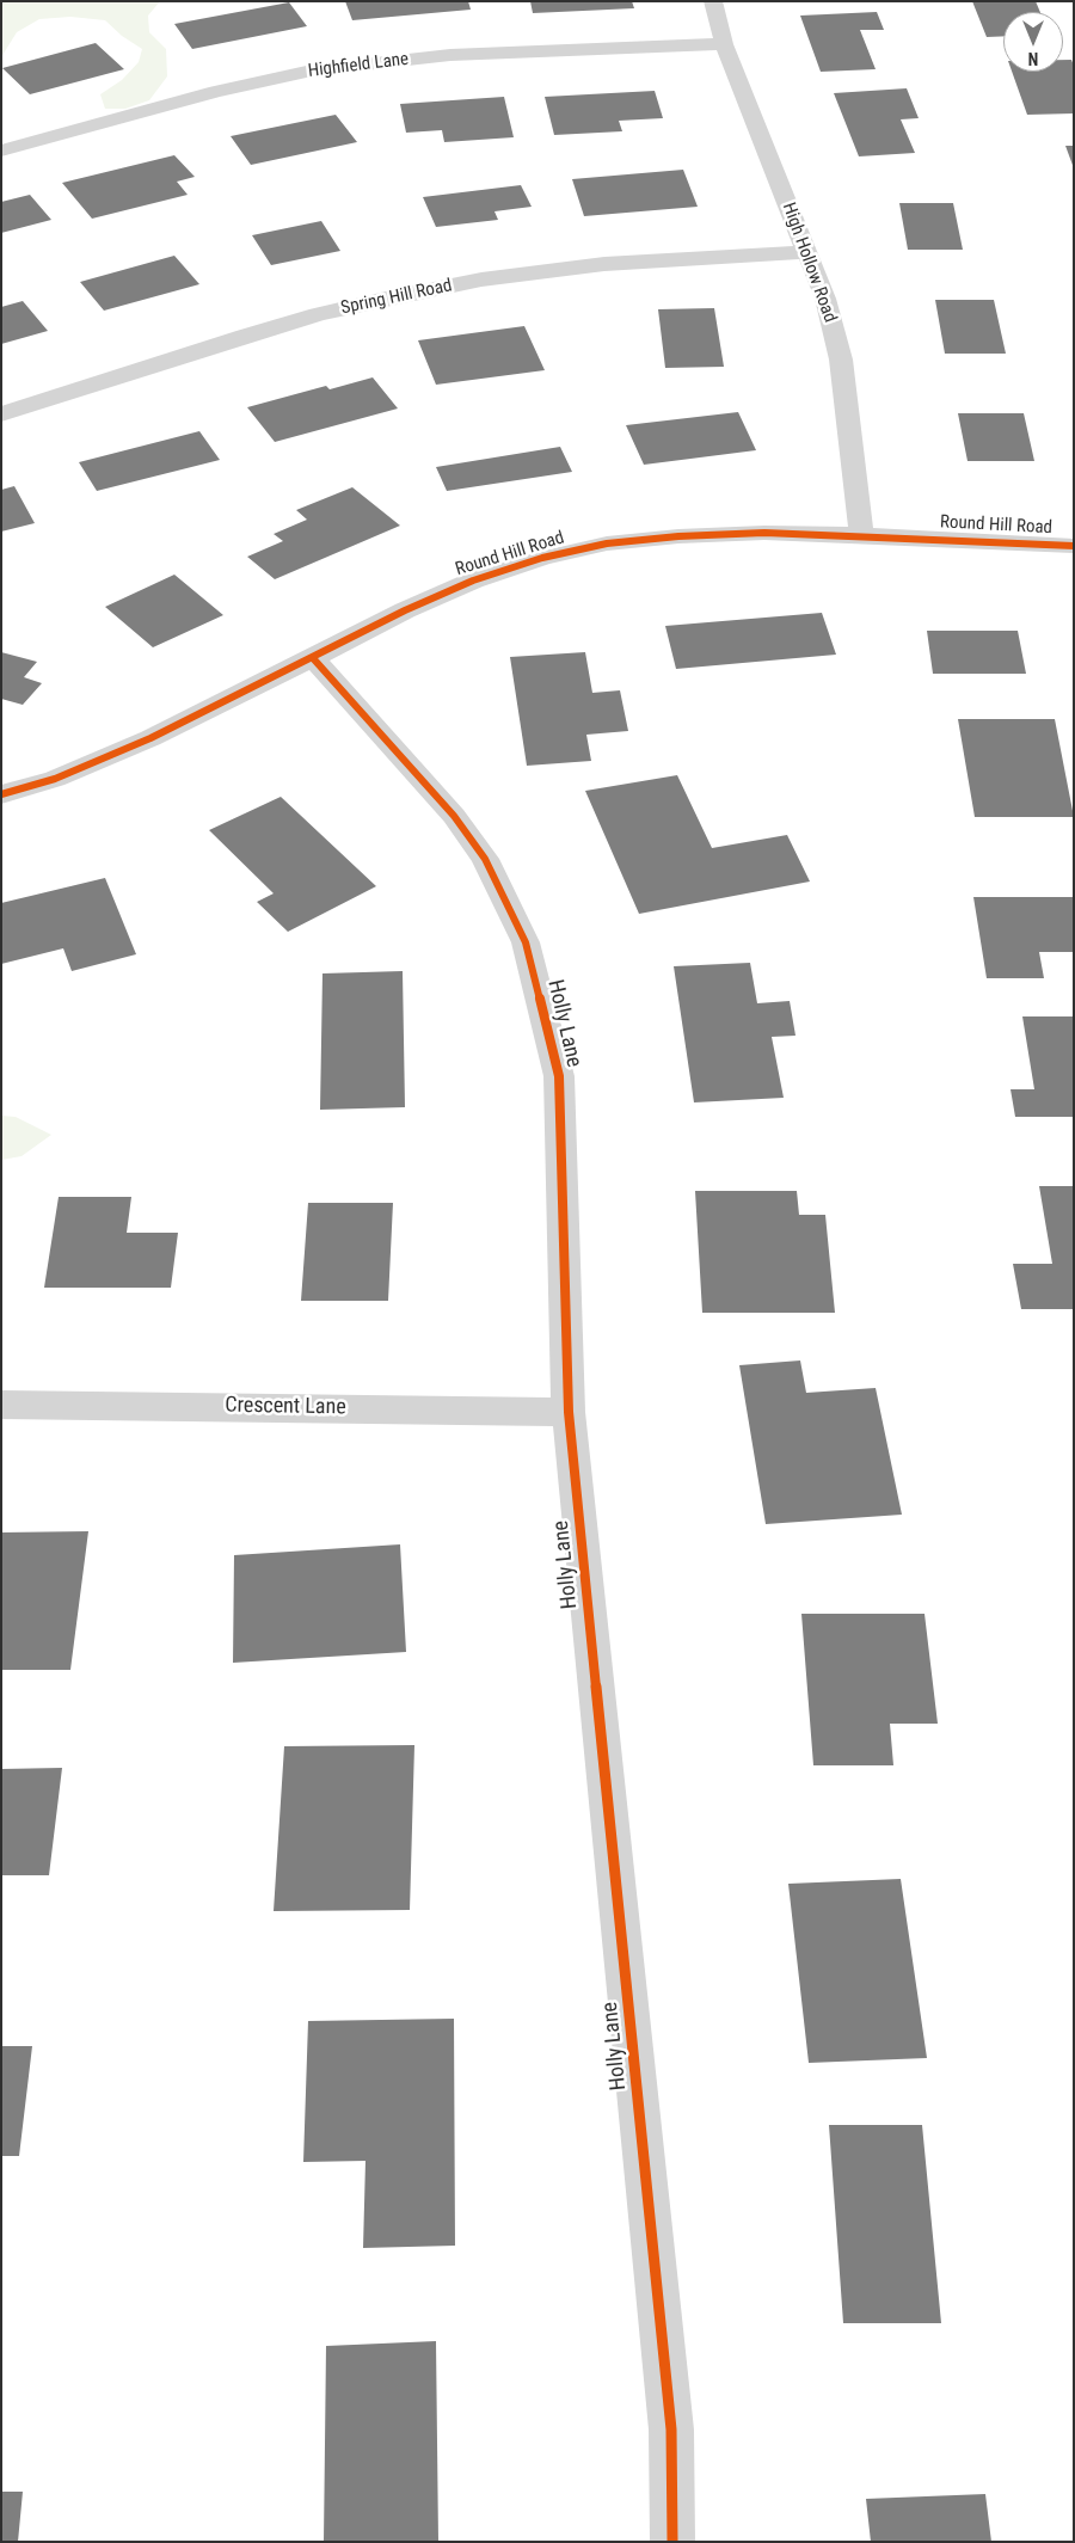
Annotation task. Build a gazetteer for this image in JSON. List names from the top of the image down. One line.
{"streets":{"street":["Highfield Lane","High Hollow Road","Spring Hill Road","Round Hill Road","Holly Lane","Crescent Lane"]},"crossings":[["Highfield Lane","High Hollow Road"],["High Hollow Road","Spring Hill Road"],["High Hollow Road","Round Hill Road"],["Round Hill Road","Holly Lane"],["Holly Lane","Crescent Lane"]],"north":"bottom"}
